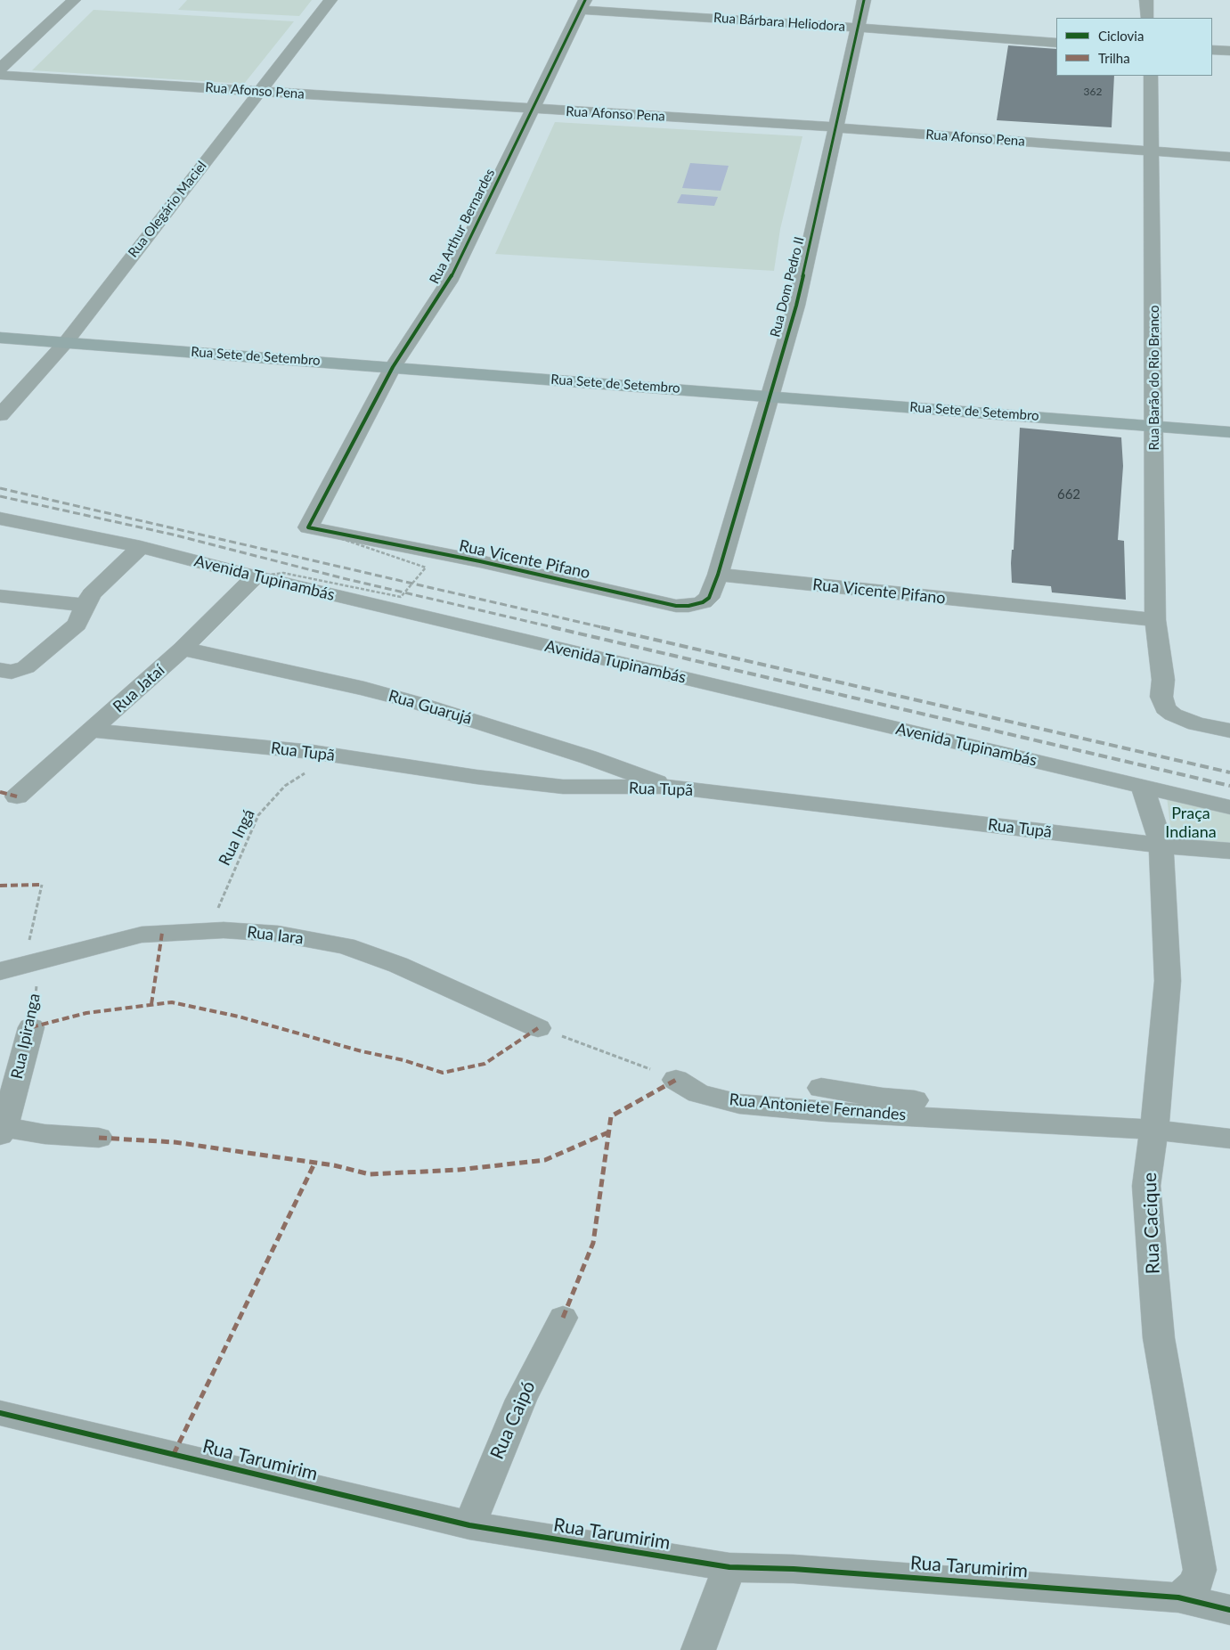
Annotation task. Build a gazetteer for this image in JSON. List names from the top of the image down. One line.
{"streets":{"main road":["Rua Sete de Setembro"],"street":["Rua Bárbara Heliodora","Rua Afonso Pena","Rua Olegário Maciel","Rua Arthur Bernardes","Rua Dom Pedro II","Rua Barão do Rio Branco","Rua Vicente Pifano","Avenida Tupinambás","Rua Jataí","Rua Guarujá","Rua Tupã","Rua Iara","Rua Ipiranga","Rua Antoniete Fernandes","Rua Cacique","Rua Caipó","Rua Tarumirim"],"path":["Rua Ingá"]},"crossings":[["Rua Bárbara Heliodora","Rua Arthur Bernardes"],["Rua Bárbara Heliodora","Rua Dom Pedro II"],["Rua Afonso Pena","Rua Olegário Maciel"],["Rua Afonso Pena","Rua Arthur Bernardes"],["Rua Afonso Pena","Rua Dom Pedro II"],["Rua Afonso Pena","Rua Barão do Rio Branco"],["Rua Olegário Maciel","Rua Sete de Setembro"],["Rua Arthur Bernardes","Rua Sete de Setembro"],["Rua Arthur Bernardes","Rua Vicente Pifano"],["Rua Dom Pedro II","Rua Sete de Setembro"],["Rua Dom Pedro II","Rua Vicente Pifano"],["Rua Sete de Setembro","Rua Barão do Rio Branco"],["Rua Barão do Rio Branco","Rua Vicente Pifano"],["Avenida Tupinambás","Rua Jataí"],["Avenida Tupinambás","Rua Cacique"],["Rua Jataí","Rua Guarujá"],["Rua Jataí","Rua Tupã"],["Rua Guarujá","Rua Tupã"],["Rua Tupã","Rua Ingá"],["Rua Tupã","Rua Cacique"],["Rua Ingá","Rua Iara"],["Rua Iara","Rua Ipiranga"],["Rua Antoniete Fernandes","Rua Cacique"],["Rua Cacique","Rua Tarumirim"],["Rua Caipó","Rua Tarumirim"]],"parks":["Praça Indiana"],"house_numbers":["362","662"],"legend":["Ciclovia","Trilha"]}
